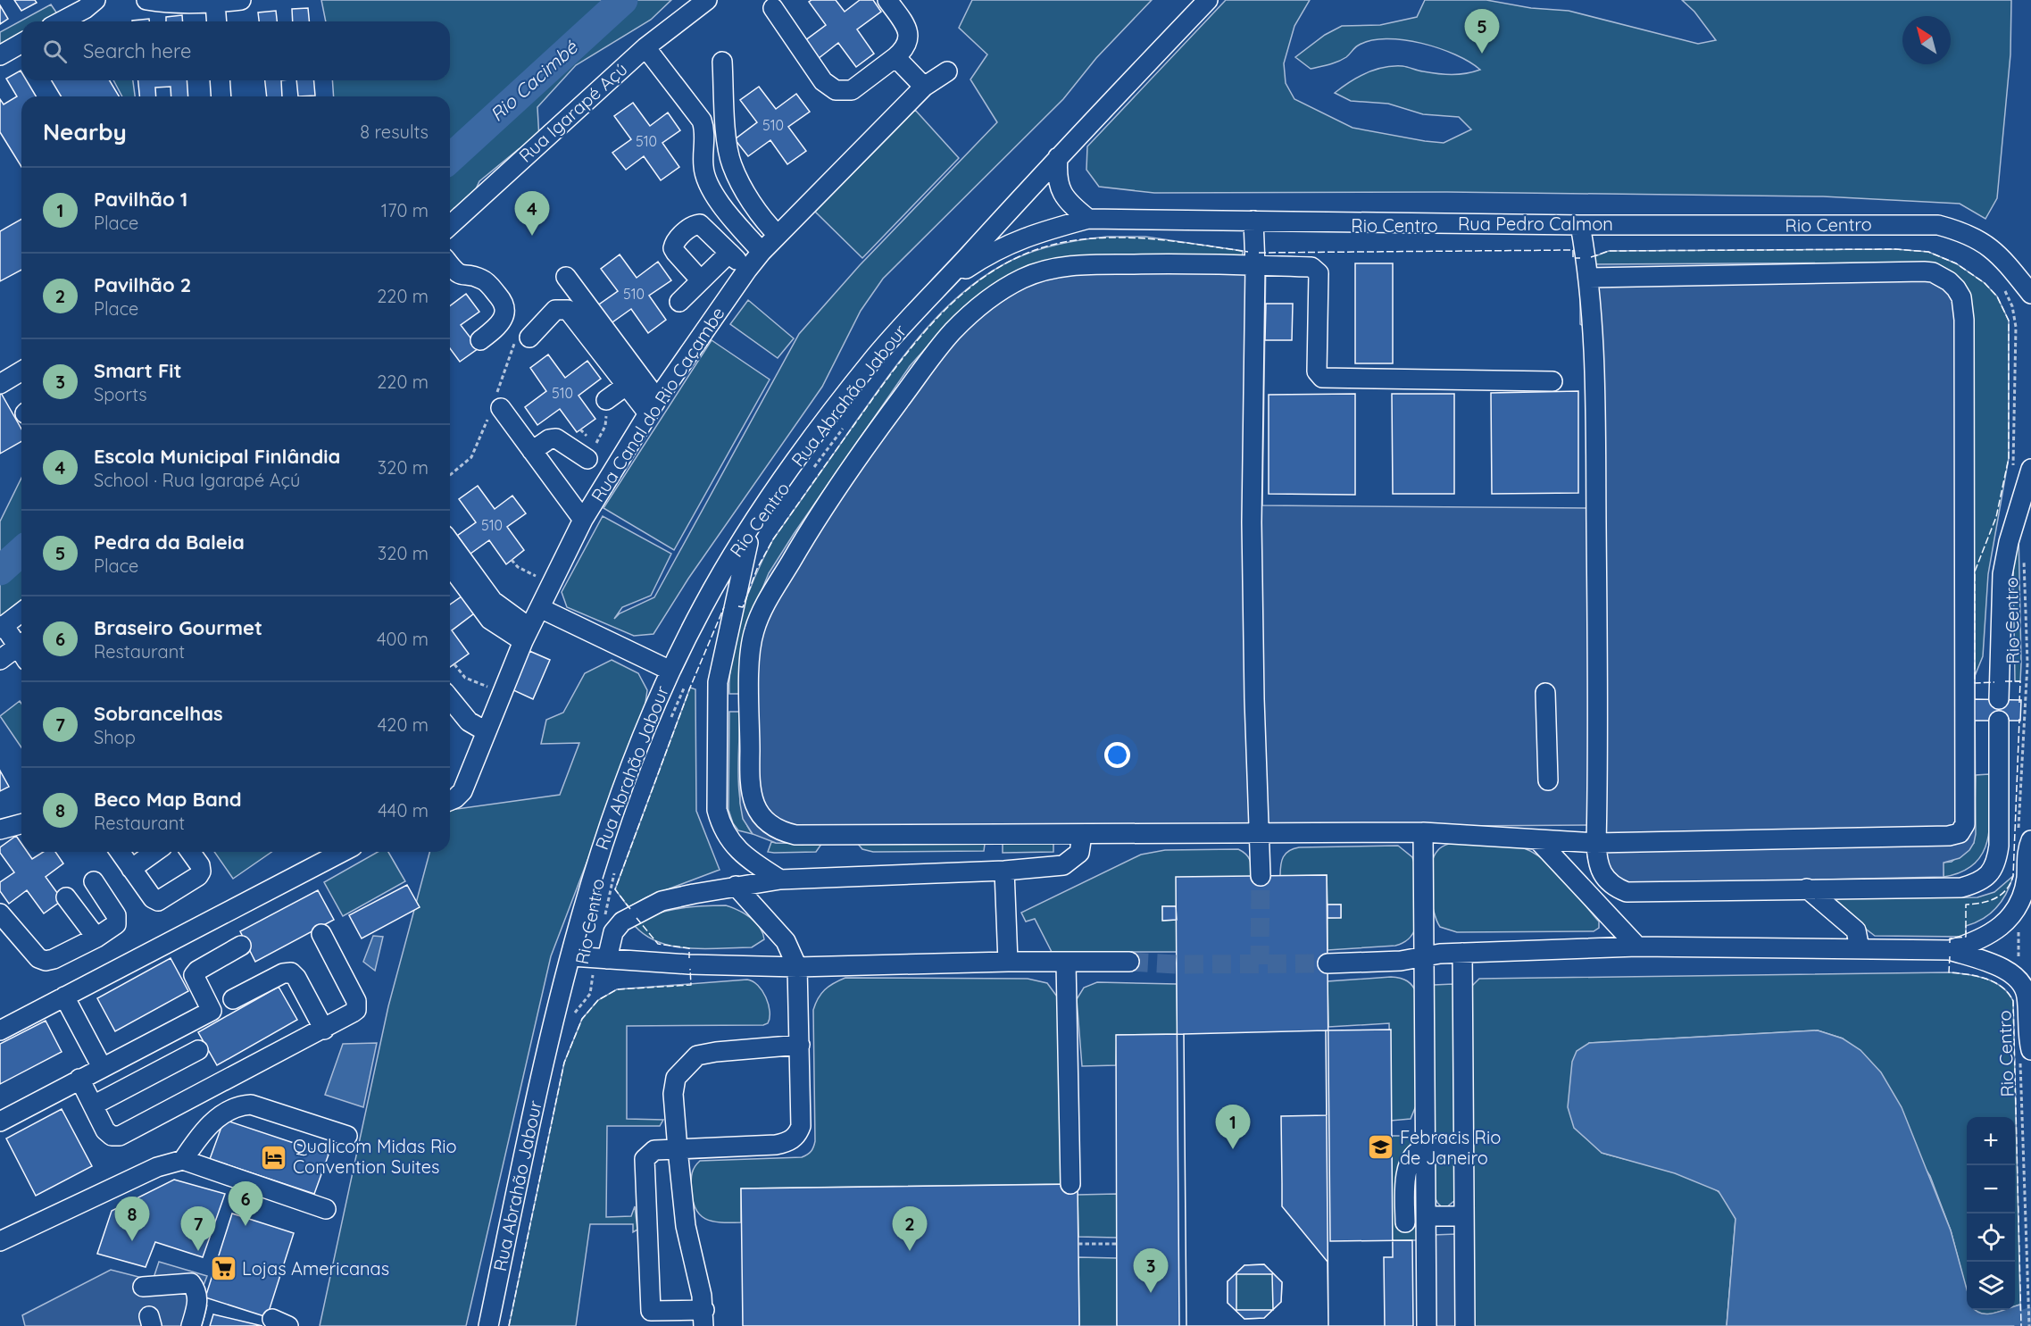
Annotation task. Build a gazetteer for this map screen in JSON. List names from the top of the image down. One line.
{"streets":{"street":["Rua Igarapé Açú","Rua Pedro Calmon","Rua Abrahão Jabour","Rua Canal do Rio Caçambe"],"path":["Rio Centro"]},"crossings":[["Rua Pedro Calmon","Rua Abrahão Jabour"]],"water":["Rio Cacimbé"],"places":{"school or university":["Febracis Rio de Janeiro"],"hotel":["Qualicom Midas Rio Convention Suites"],"supermarket":["Lojas Americanas"]},"house_numbers":["510","510","510","510","510"],"north":"top left","page":{"pins":["5","4","1","6","8","2","7","3"],"search":"Search here","heading":["Nearby","8 results"],"list":[{"mark":"1","name":"Pavilhão 1","note":"Place","value":"170 m"},{"mark":"2","name":"Pavilhão 2","note":"Place","value":"220 m"},{"mark":"3","name":"Smart Fit","note":"Sports","value":"220 m"},{"mark":"4","name":"Escola Municipal Finlândia","note":"School · Rua Igarapé Açú","value":"320 m"},{"mark":"5","name":"Pedra da Baleia","note":"Place","value":"320 m"},{"mark":"6","name":"Braseiro Gourmet","note":"Restaurant","value":"400 m"},{"mark":"7","name":"Sobrancelhas","note":"Shop","value":"420 m"},{"mark":"8","name":"Beco Map Band","note":"Restaurant","value":"440 m"}],"map_buttons":["+","−"]}}
